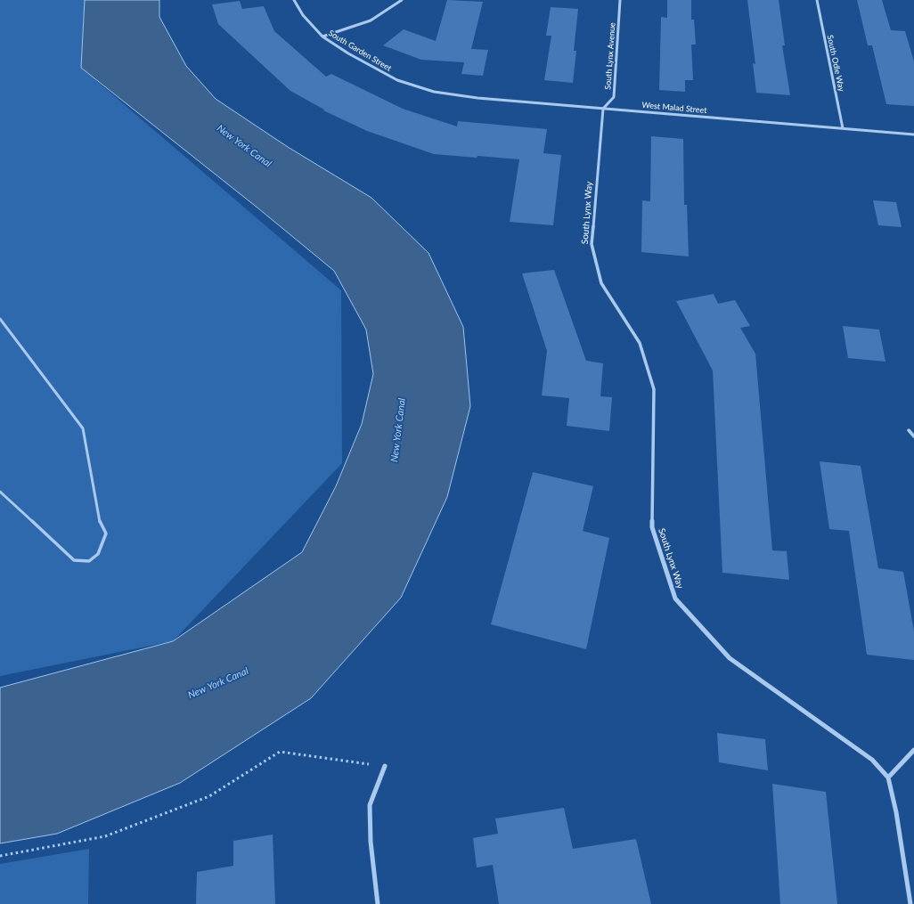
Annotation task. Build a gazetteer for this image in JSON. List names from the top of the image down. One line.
{"streets":{"street":["South Garden Street","South Lynx Avenue","South Odle Way","West Malad Street","South Lynx Way"]},"crossings":[["South Garden Street","West Malad Street"],["South Lynx Avenue","West Malad Street"],["South Lynx Avenue","South Lynx Way"],["South Odle Way","West Malad Street"],["West Malad Street","South Lynx Way"]],"water":["New York Canal"]}
